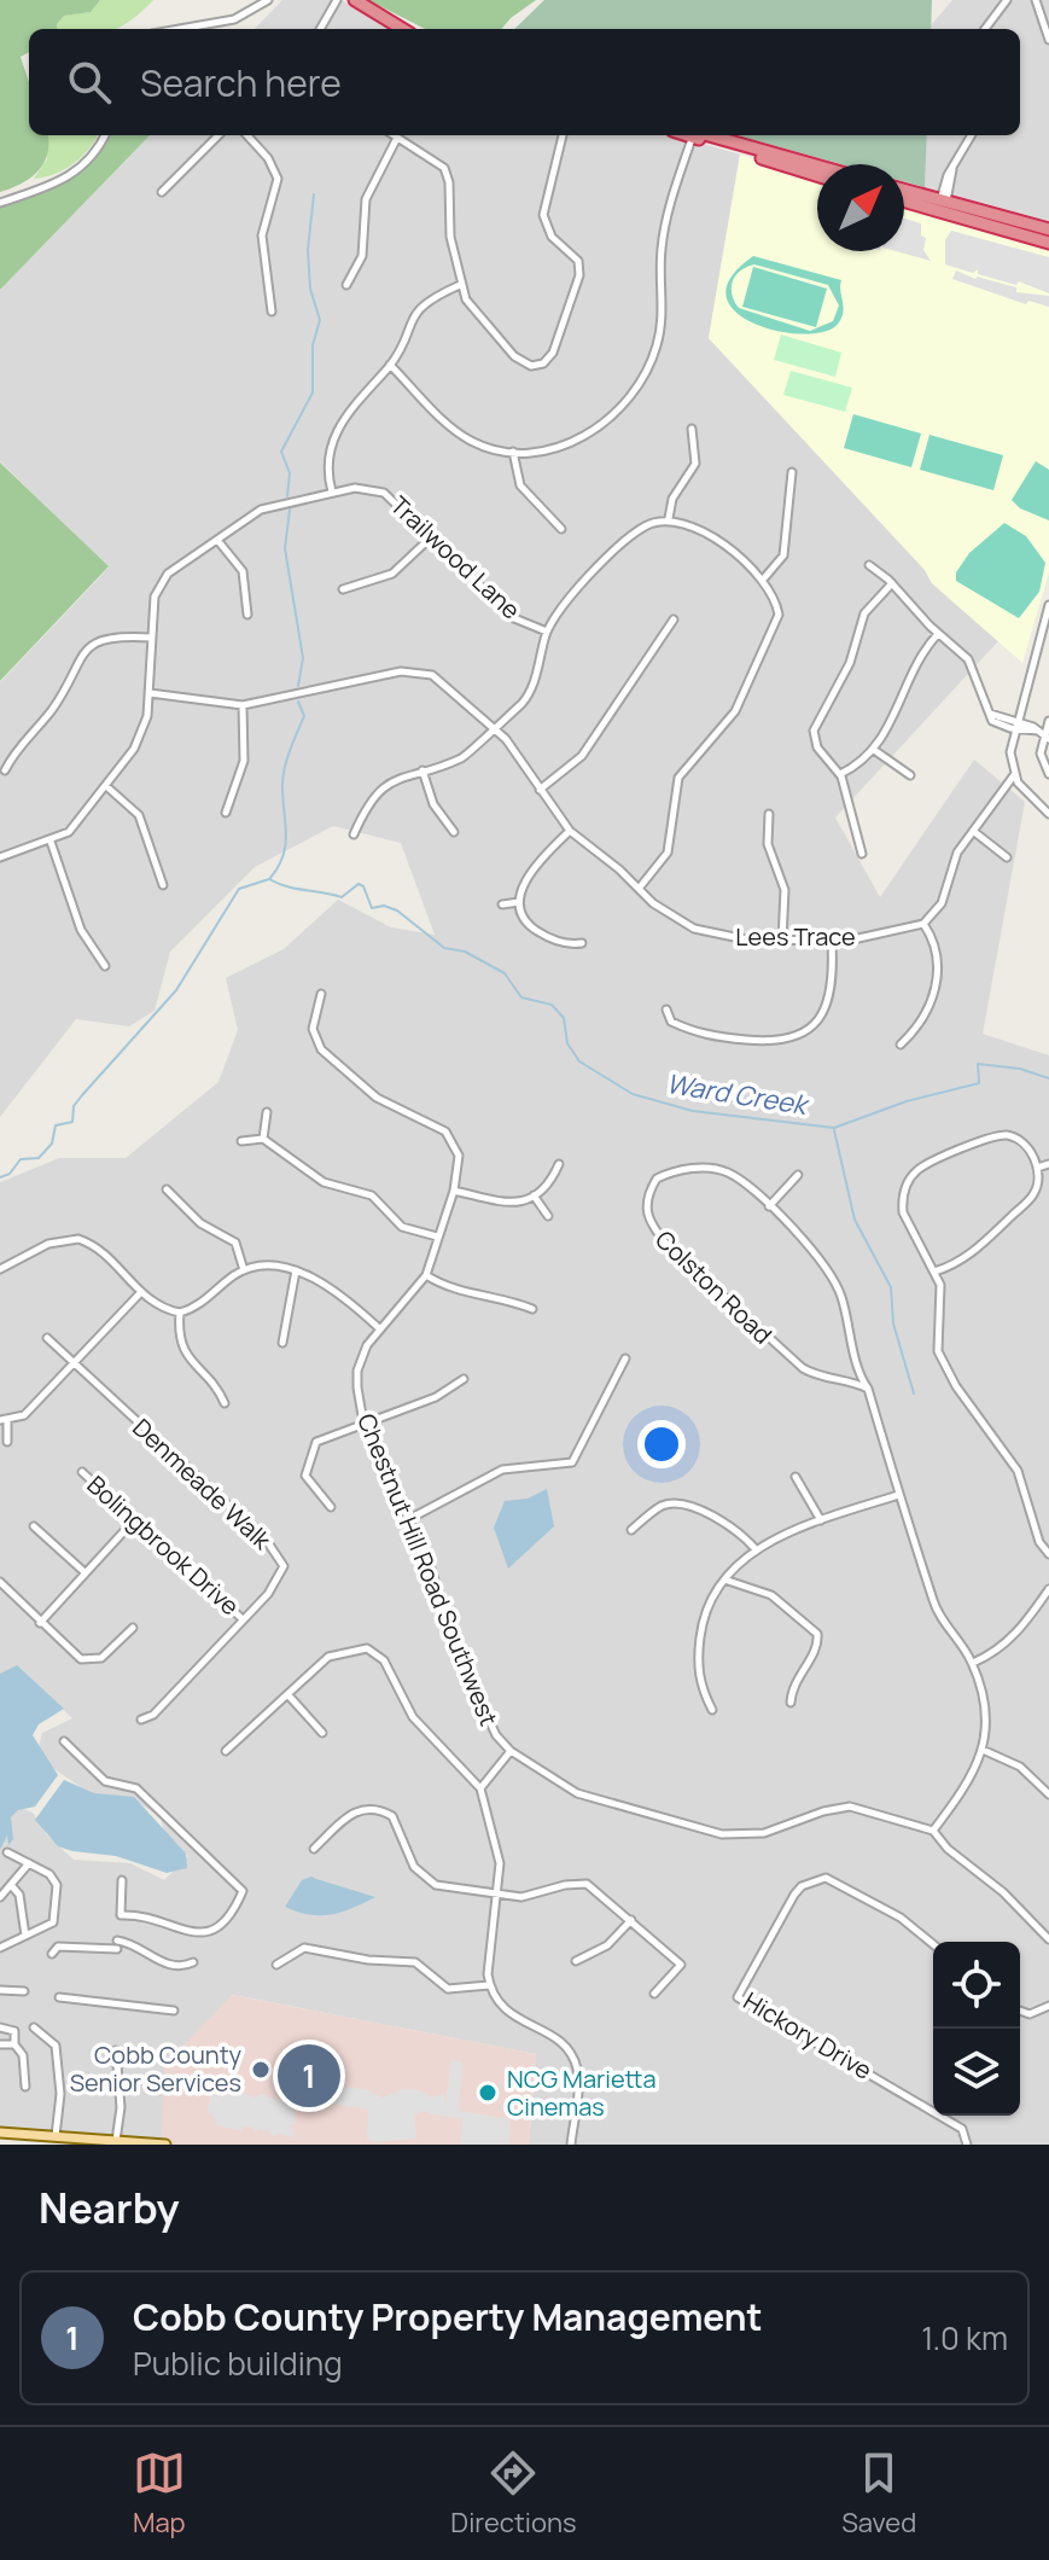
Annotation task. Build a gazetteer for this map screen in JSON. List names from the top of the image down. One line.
{"streets":{"street":["Trailwood Lane","Lees Trace","Colston Road","Denmeade Walk","Bolingbrook Drive","Chestnut Hill Road Southwest","Hickory Drive"]},"crossings":[["Trailwood Lane","Lees Trace"],["Colston Road","Chestnut Hill Road Southwest"],["Denmeade Walk","Bolingbrook Drive"]],"water":["Ward Creek"],"places":["Cobb County Senior Services","NCG Marietta Cinemas"],"north":"top right","page":{"search":"Search here","pins":"1","heading":"Nearby","list":[{"mark":"1","name":"Cobb County Property Management","note":"Public building","value":"1.0 km"}],"nav":["Map","Directions","Saved"]}}
